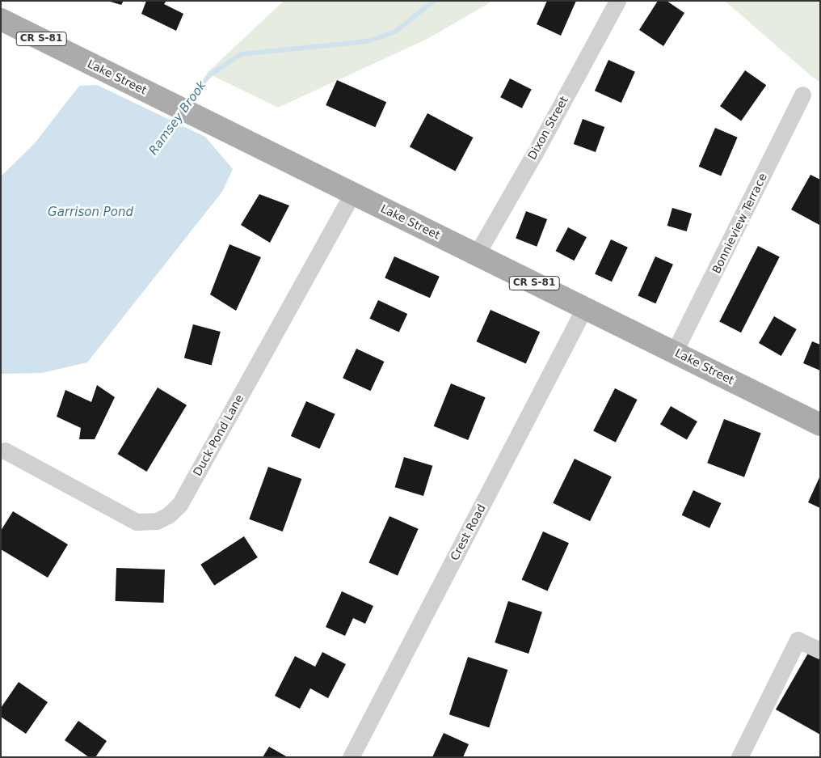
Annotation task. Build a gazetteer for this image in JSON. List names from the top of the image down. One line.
{"streets":{"main road":["CR S-81","Lake Street"],"street":["Dixon Street","Bonnieview Terrace","Duck Pond Lane","Crest Road"]},"crossings":[["Lake Street","Dixon Street"],["Lake Street","Bonnieview Terrace"],["Lake Street","Duck Pond Lane"],["Lake Street","Crest Road"]],"water":["Ramsey Brook","Garrison Pond"]}
